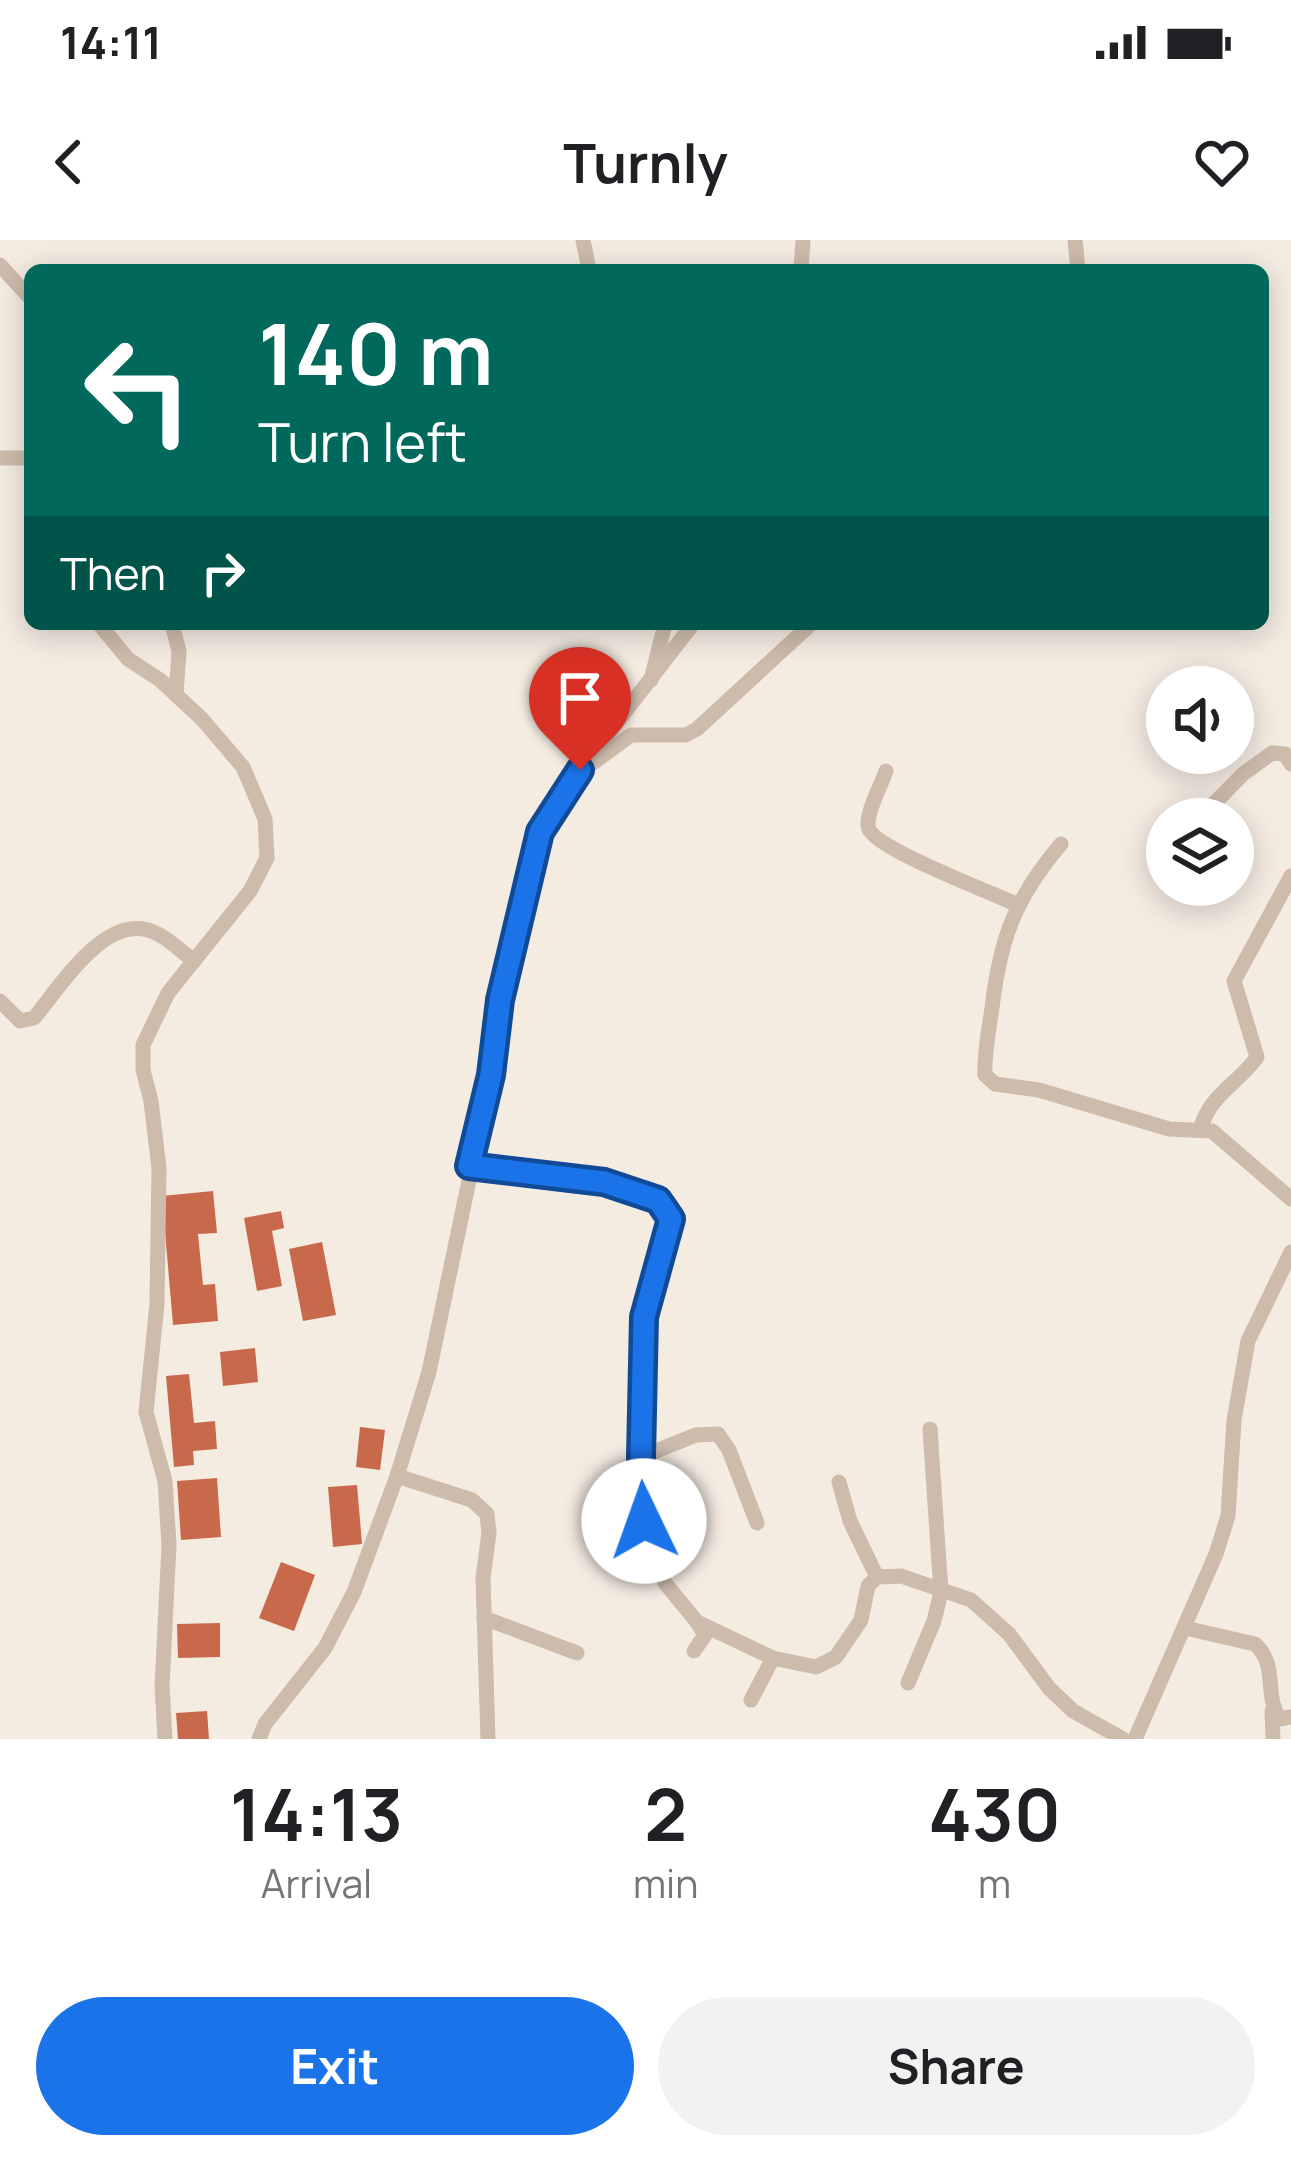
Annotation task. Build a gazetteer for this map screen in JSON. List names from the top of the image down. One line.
{"page":{"status":"14:11","header":"Turnly","turn":["140 m","Turn left"],"then":"Then","eta":["14:13","Arrival","2","min","430","m"],"buttons":["Exit","Share"]}}
